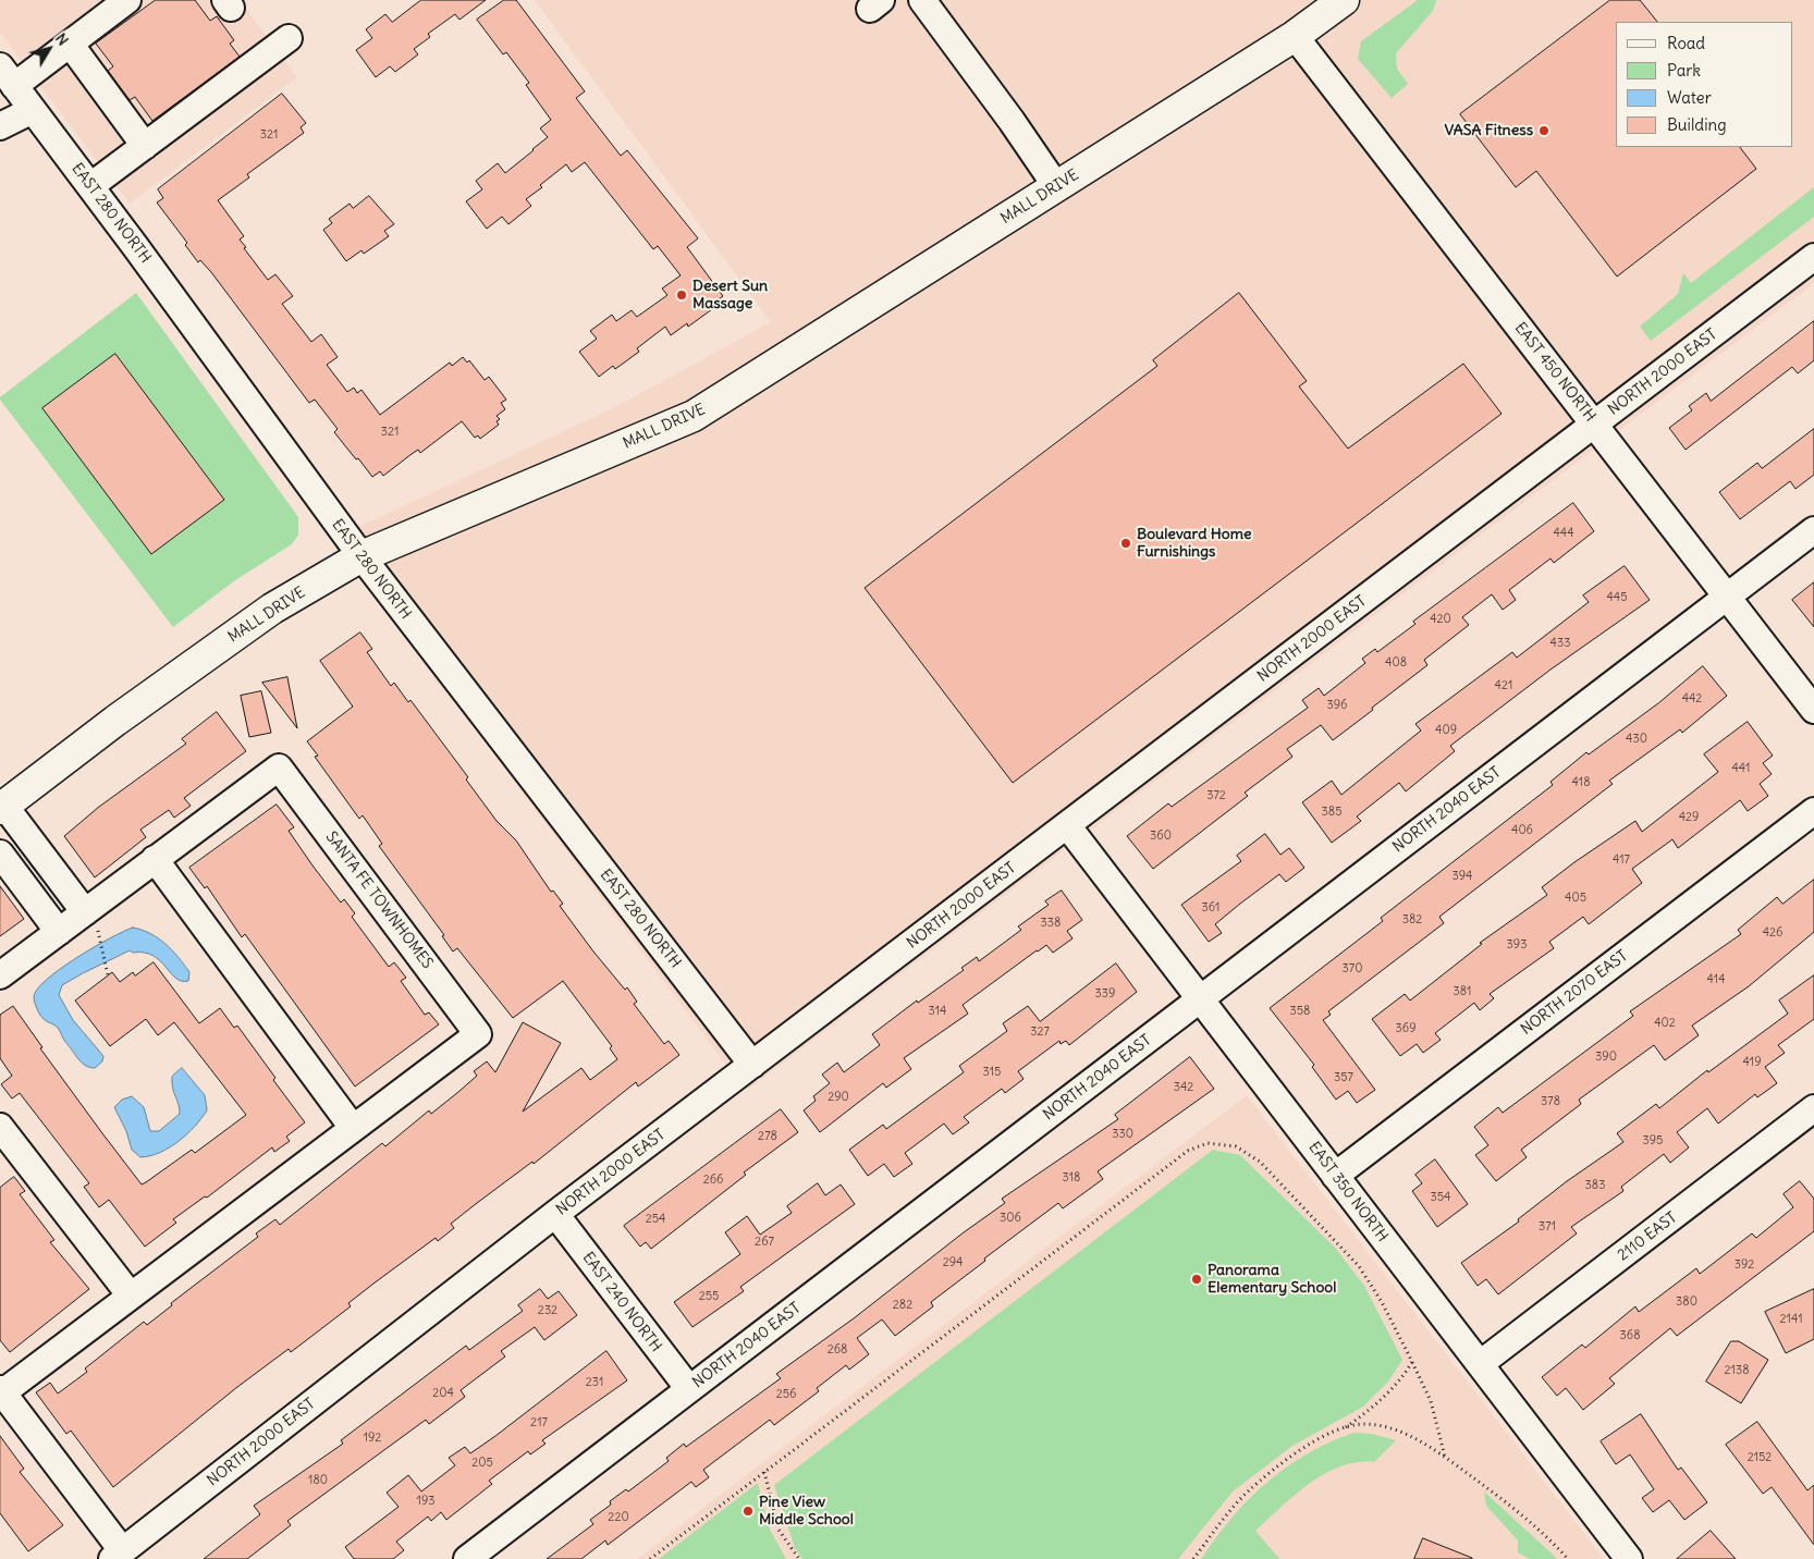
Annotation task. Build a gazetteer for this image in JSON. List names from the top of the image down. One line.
{"streets":{"main road":["MALL DRIVE"],"street":["EAST 280 NORTH","EAST 450 NORTH","NORTH 2000 EAST","NORTH 2040 EAST","SANTA FE TOWNHOMES","NORTH 2070 EAST","EAST 350 NORTH","2110 EAST","EAST 240 NORTH"]},"crossings":[["MALL DRIVE","EAST 280 NORTH"],["MALL DRIVE","EAST 450 NORTH"],["EAST 280 NORTH","NORTH 2000 EAST"],["EAST 450 NORTH","NORTH 2000 EAST"],["EAST 450 NORTH","NORTH 2040 EAST"],["NORTH 2000 EAST","EAST 350 NORTH"],["NORTH 2000 EAST","EAST 240 NORTH"],["NORTH 2040 EAST","EAST 350 NORTH"],["NORTH 2040 EAST","EAST 240 NORTH"],["NORTH 2070 EAST","EAST 350 NORTH"],["EAST 350 NORTH","2110 EAST"]],"places":["VASA Fitness","Desert Sun Massage","Boulevard Home Furnishings","Panorama Elementary School","Pine View Middle School"],"house_numbers":["321","321","444","445","420","433","408","421","442","396","409","430","441","418","372","385","429","406","360","417","394","405","361","382","338","426","393","370","414","381","339","314","358","402","369","327","390","419","315","357","342","290","378","330","278","395","318","266","383","354","306","254","371","267","294","392","255","380","282","232","2141","368","268","2138","231","204","256","217","192","2152","205","180","193","220"],"legend":["Road","Park","Water","Building"],"north":"top right"}
